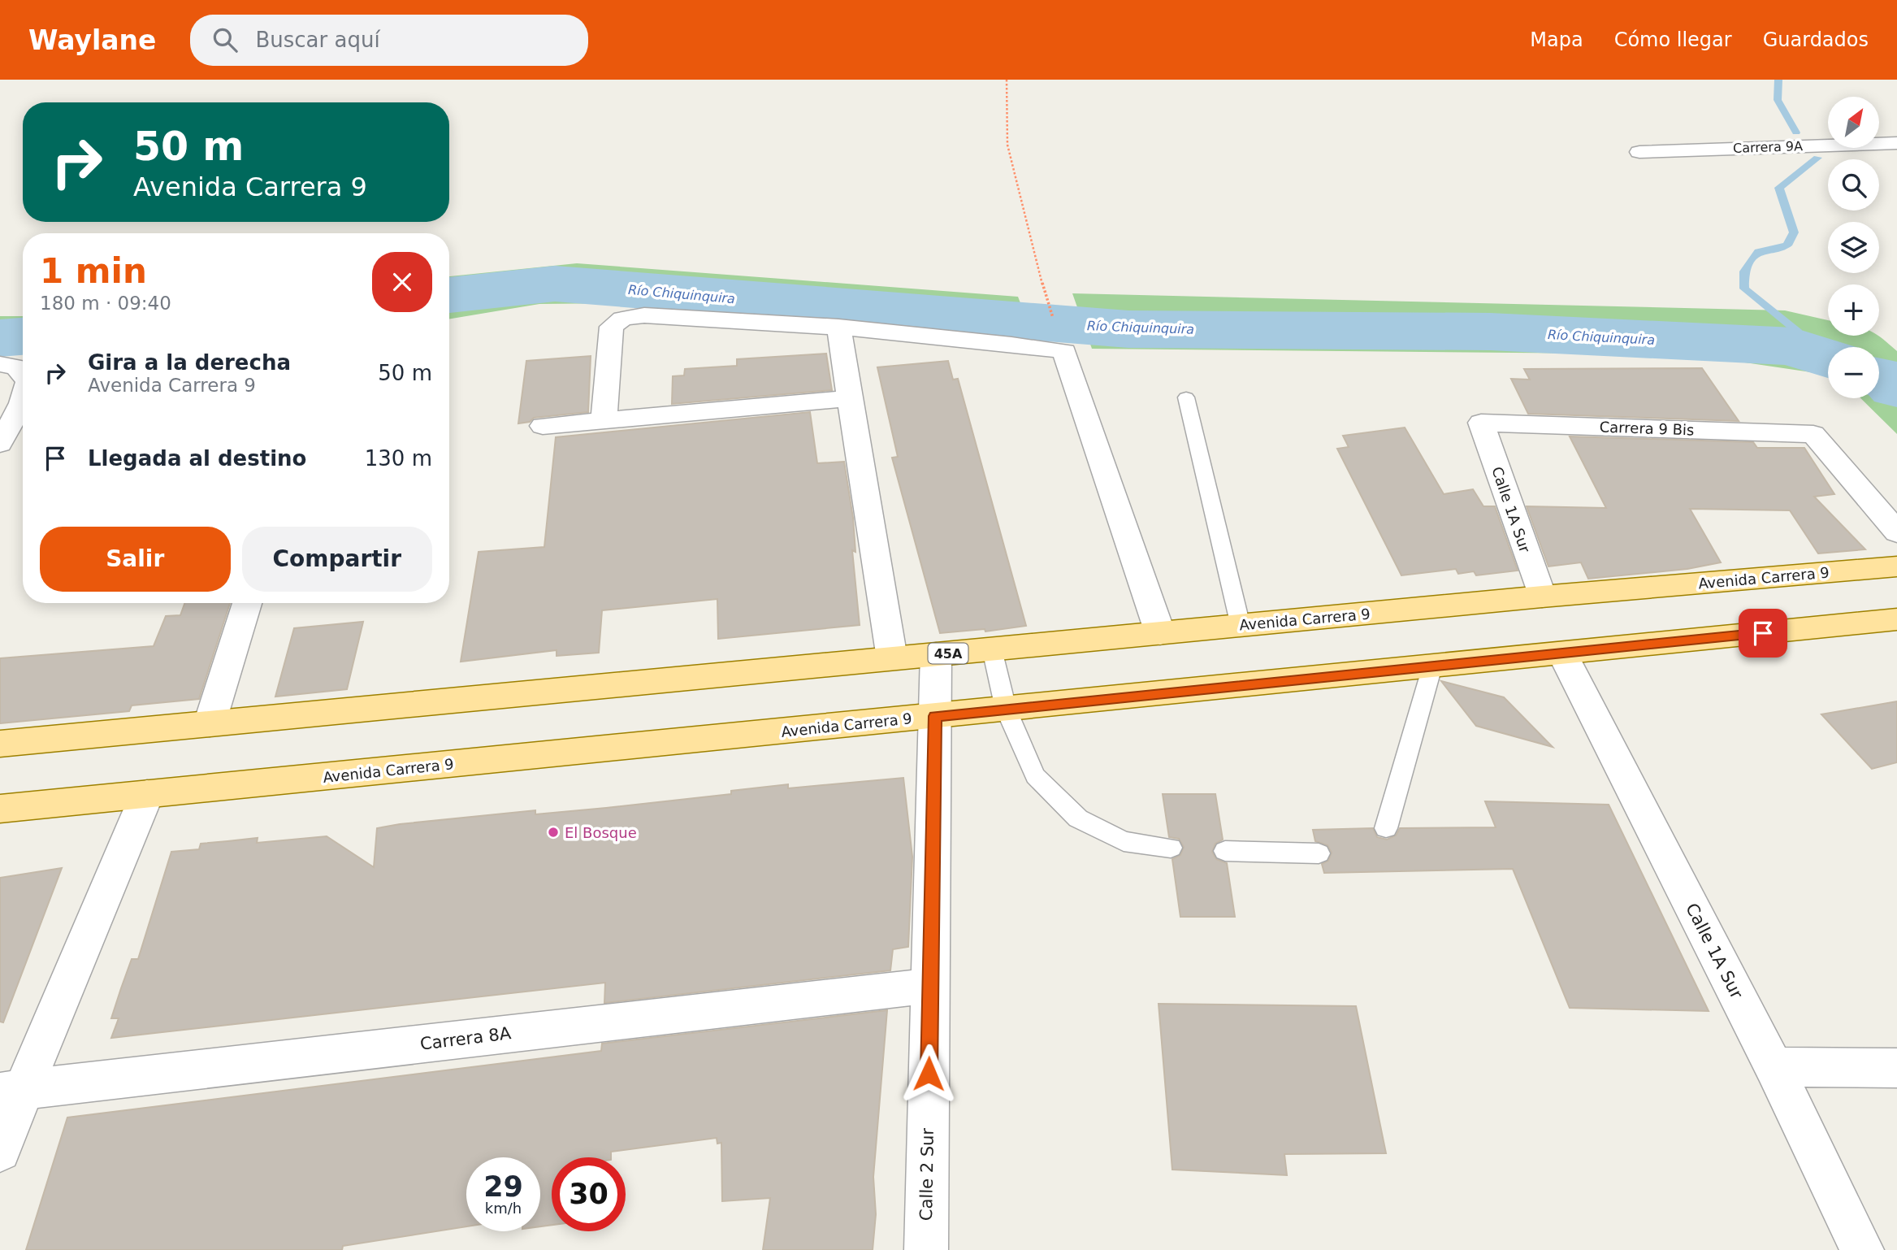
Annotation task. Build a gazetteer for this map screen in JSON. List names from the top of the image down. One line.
{"streets":{"main road":["Avenida Carrera 9","45A"],"street":["Carrera 9A","Carrera 9 Bis","Calle 1A Sur","Carrera 8A","Calle 2 Sur"]},"crossings":[["Carrera 9 Bis","Calle 1A Sur"],["Calle 1A Sur","Avenida Carrera 9"],["Avenida Carrera 9","Calle 2 Sur"],["Carrera 8A","Calle 2 Sur"]],"water":["Río Chiquinquira"],"places":["El Bosque"],"north":"top right","page":{"header":"Waylane","search":"Buscar aquí","nav":["Mapa","Cómo llegar","Guardados"],"map_buttons":["+","−"],"turn":["50 m","Avenida Carrera 9"],"heading":["1 min","180 m · 09:40"],"list":[{"name":"Gira a la derecha","note":"Avenida Carrera 9","value":"50 m"},{"name":"Llegada al destino","value":"130 m"}],"buttons":["Salir","Compartir"],"speed":"29 km/h","limit":"30"}}
